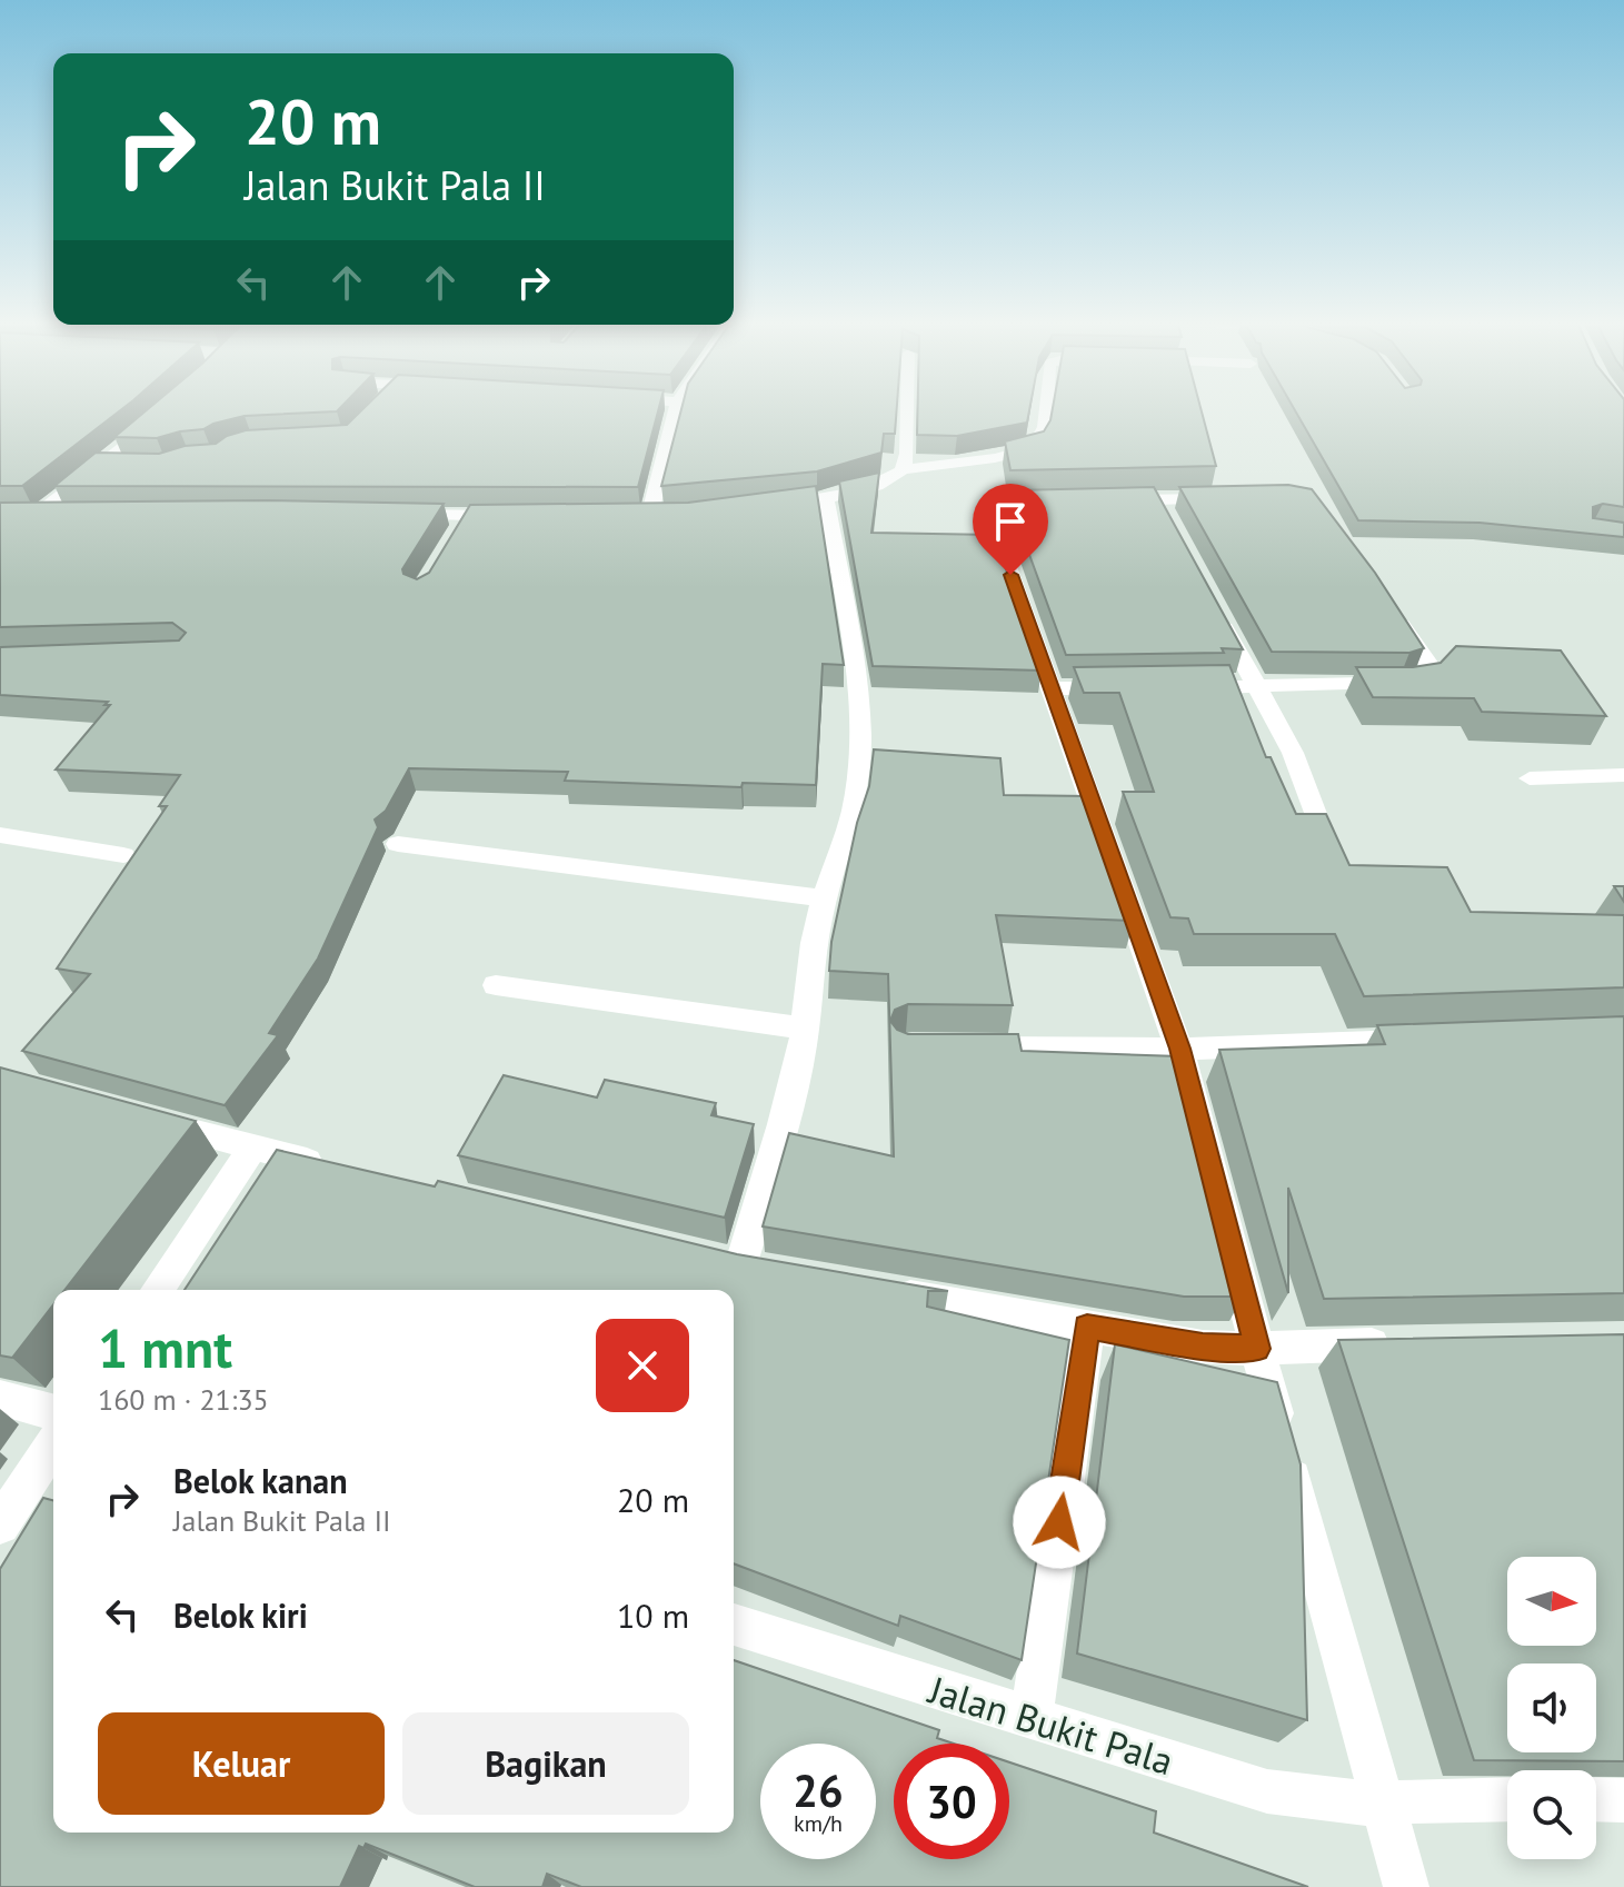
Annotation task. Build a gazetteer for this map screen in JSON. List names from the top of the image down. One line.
{"streets":{"street":["Jalan Bukit Pala"]},"north":"right","page":{"turn":["20 m","Jalan Bukit Pala II"],"heading":["1 mnt","160 m · 21:35"],"list":[{"name":"Belok kanan","note":"Jalan Bukit Pala II","value":"20 m"},{"name":"Belok kiri","value":"10 m"}],"buttons":["Keluar","Bagikan"],"speed":"26 km/h","limit":"30"}}
